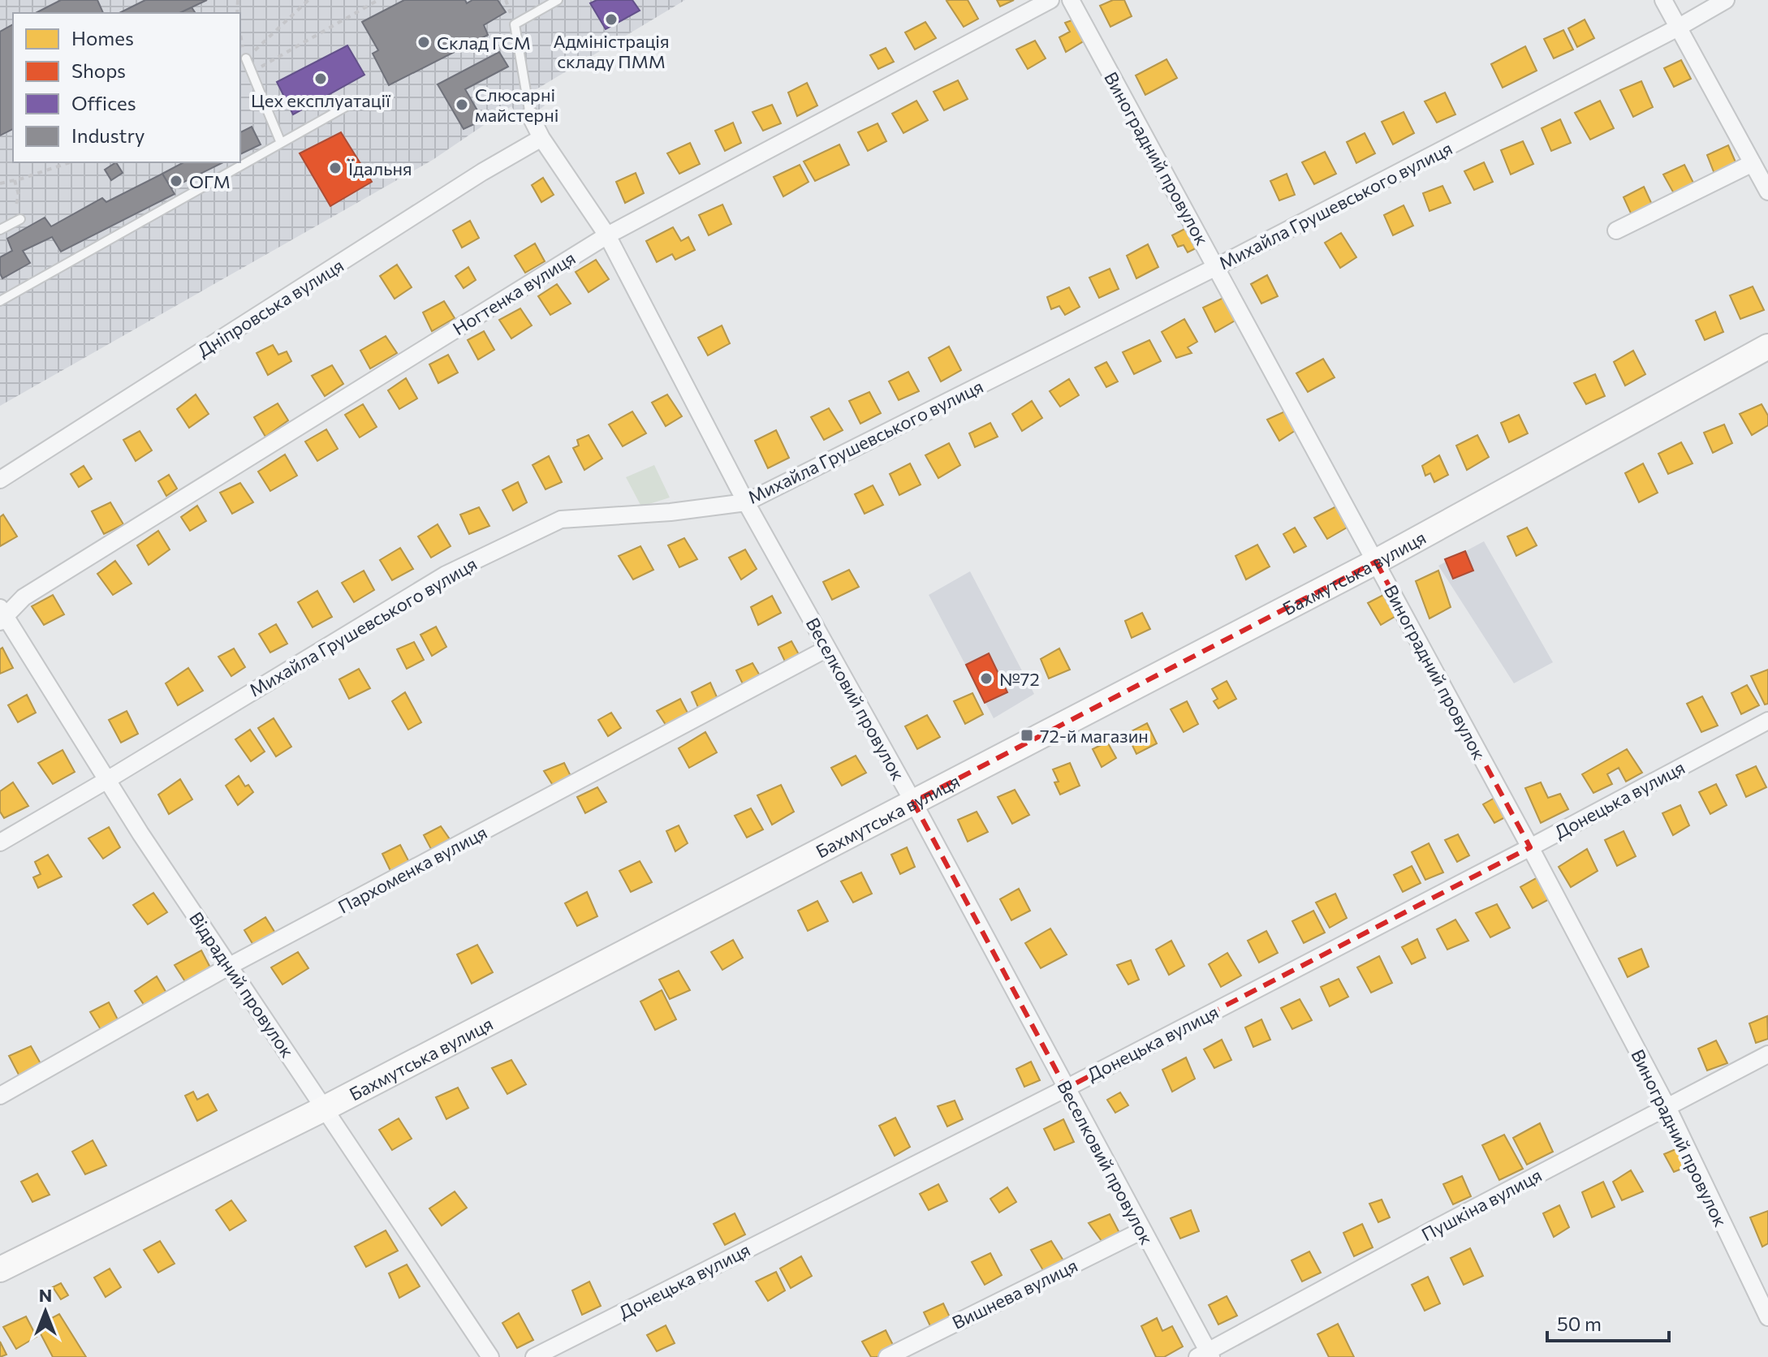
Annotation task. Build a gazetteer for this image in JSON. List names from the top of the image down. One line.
{"streets":{"street":["Виноградний провулок","Михайла Грушевського вулиця","Ногтенка вулиця","Дніпровська вулиця","Бахмутська вулиця","Веселковий провулок","Донецька вулиця","Пархоменка вулиця","Відрадний провулок","Пушкіна вулиця","Вишнева вулиця"]},"crossings":[["Виноградний провулок","Михайла Грушевського вулиця"],["Виноградний провулок","Бахмутська вулиця"],["Виноградний провулок","Донецька вулиця"],["Виноградний провулок","Пушкіна вулиця"],["Михайла Грушевського вулиця","Веселковий провулок"],["Михайла Грушевського вулиця","Відрадний провулок"],["Ногтенка вулиця","Веселковий провулок"],["Ногтенка вулиця","Відрадний провулок"],["Дніпровська вулиця","Веселковий провулок"],["Бахмутська вулиця","Веселковий провулок"],["Бахмутська вулиця","Відрадний провулок"],["Веселковий провулок","Донецька вулиця"],["Веселковий провулок","Пархоменка вулиця"],["Веселковий провулок","Пушкіна вулиця"],["Веселковий провулок","Вишнева вулиця"],["Пархоменка вулиця","Відрадний провулок"]],"places":{"other":["Адміністрація складу ПММ","Склад ГСМ","Цех експлуатації","Слюсарні майстерні","Їдальня","ОГМ","№72"],"transit":["72-й магазин"]},"legend":["Homes","Shops","Offices","Industry"],"scale_bar":"50 m","north":"top"}
